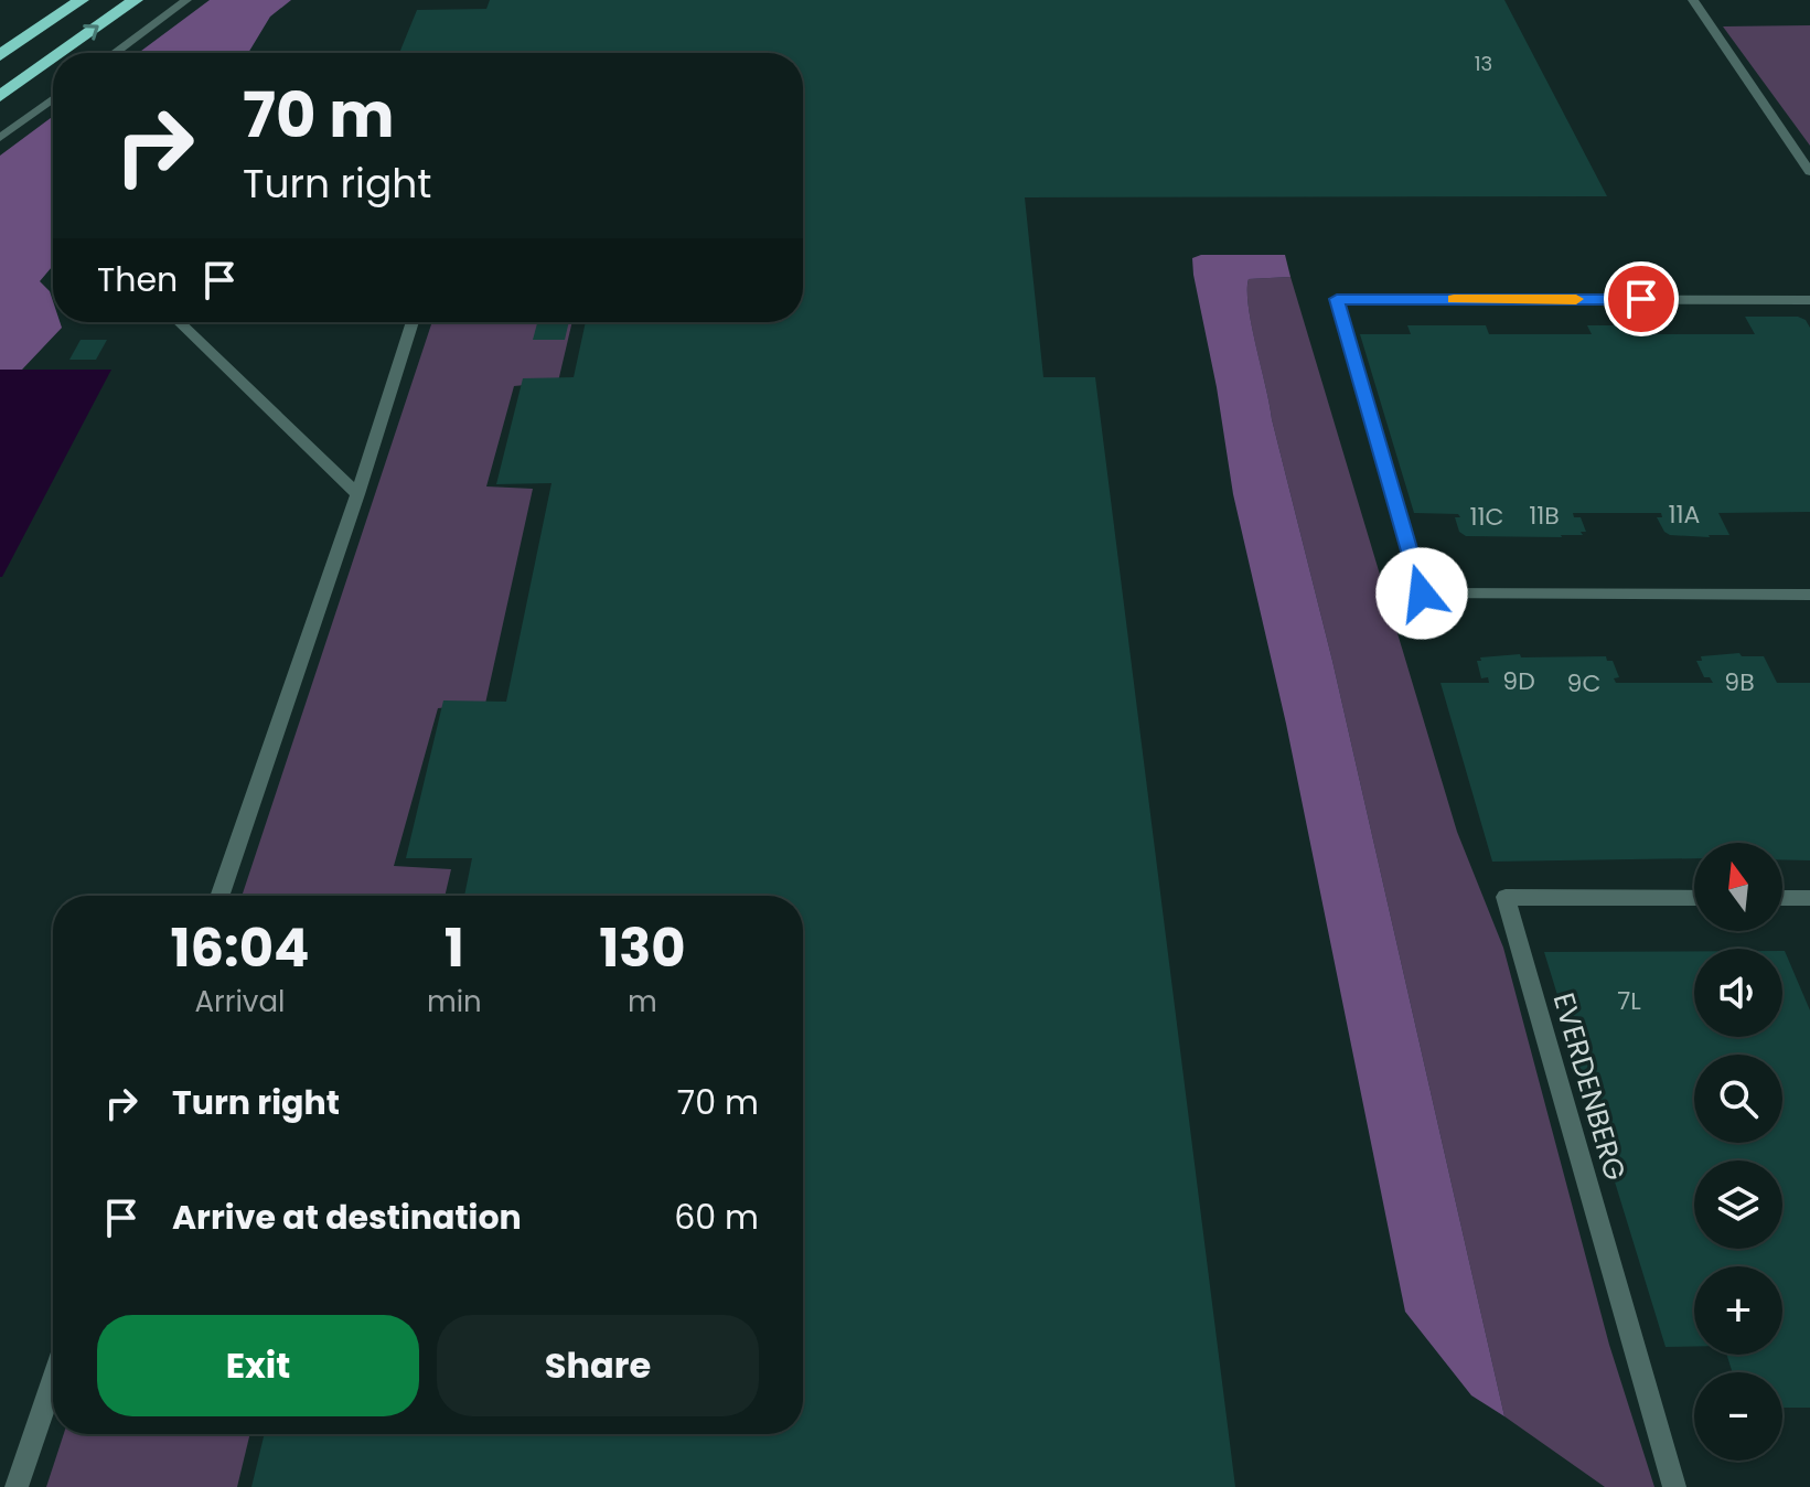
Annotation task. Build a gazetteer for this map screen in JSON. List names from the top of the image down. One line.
{"streets":{"street":["EVERDENBERG"]},"house_numbers":["13","11A","11B","11C","9D","9B","9C","7L"],"north":"top","page":{"turn":["70 m","Turn right"],"then":"Then","map_buttons":["+","−"],"eta":["16:04","Arrival","1","min","130","m"],"list":[{"name":"Turn right","value":"70 m"},{"name":"Arrive at destination","value":"60 m"}],"buttons":["Exit","Share"]}}
